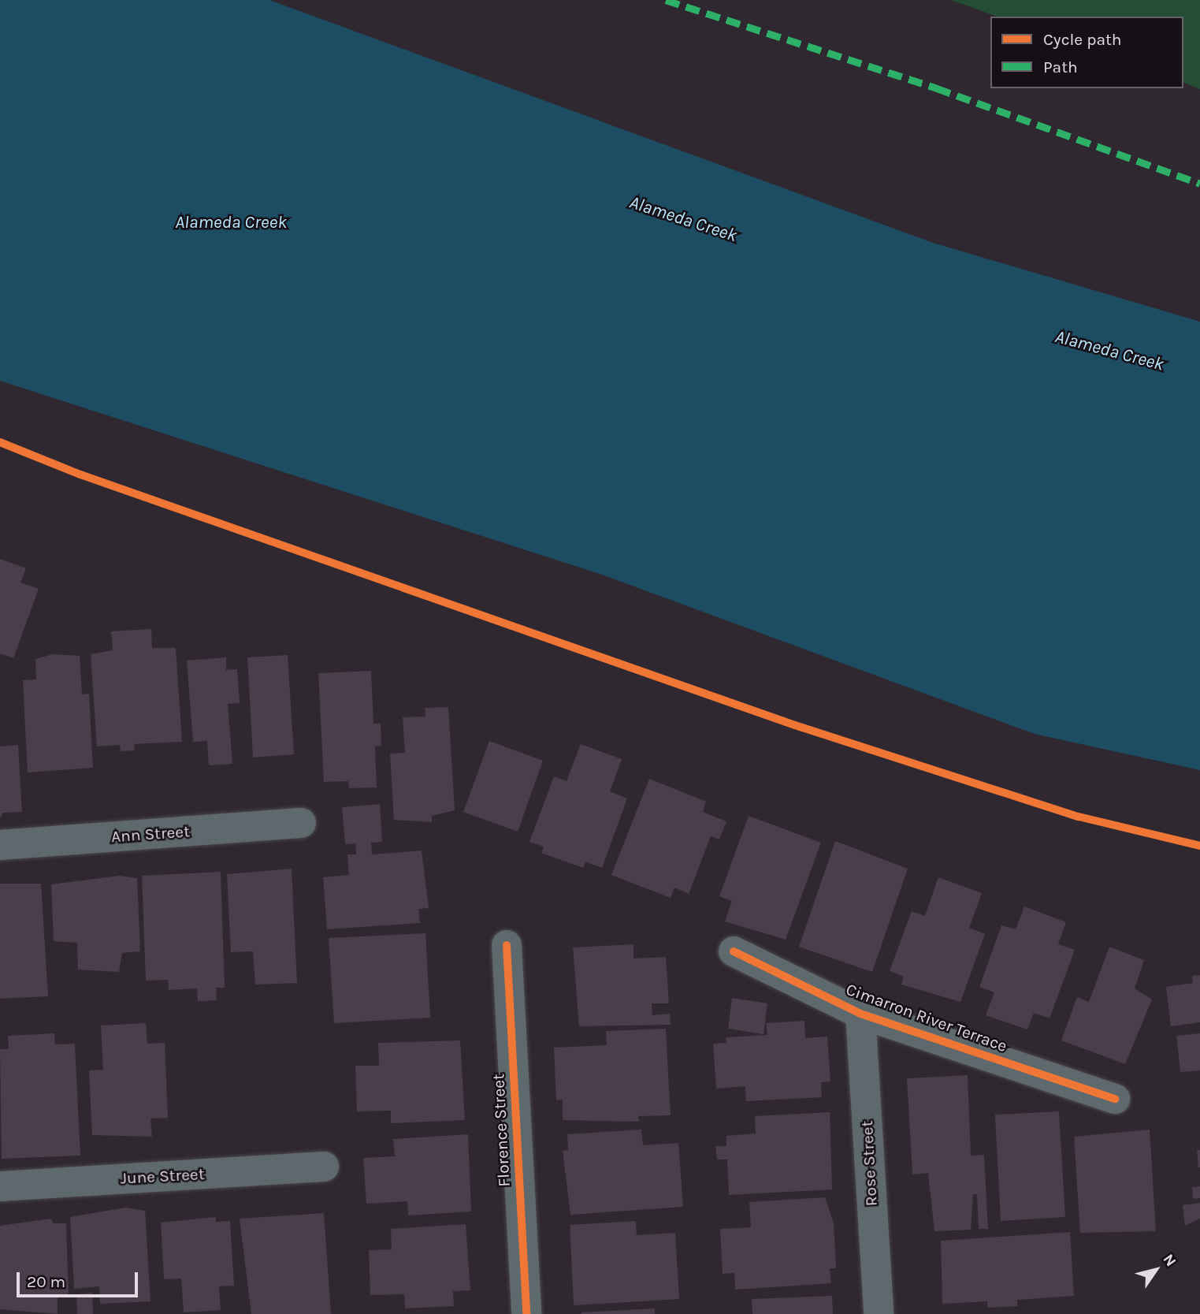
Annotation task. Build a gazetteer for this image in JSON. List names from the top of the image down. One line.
{"streets":{"street":["Ann Street","Cimarron River Terrace","Florence Street","Rose Street","June Street"]},"crossings":[["Cimarron River Terrace","Rose Street"]],"water":["Alameda Creek"],"legend":["Cycle path","Path"],"scale_bar":"20 m","north":"top right"}
